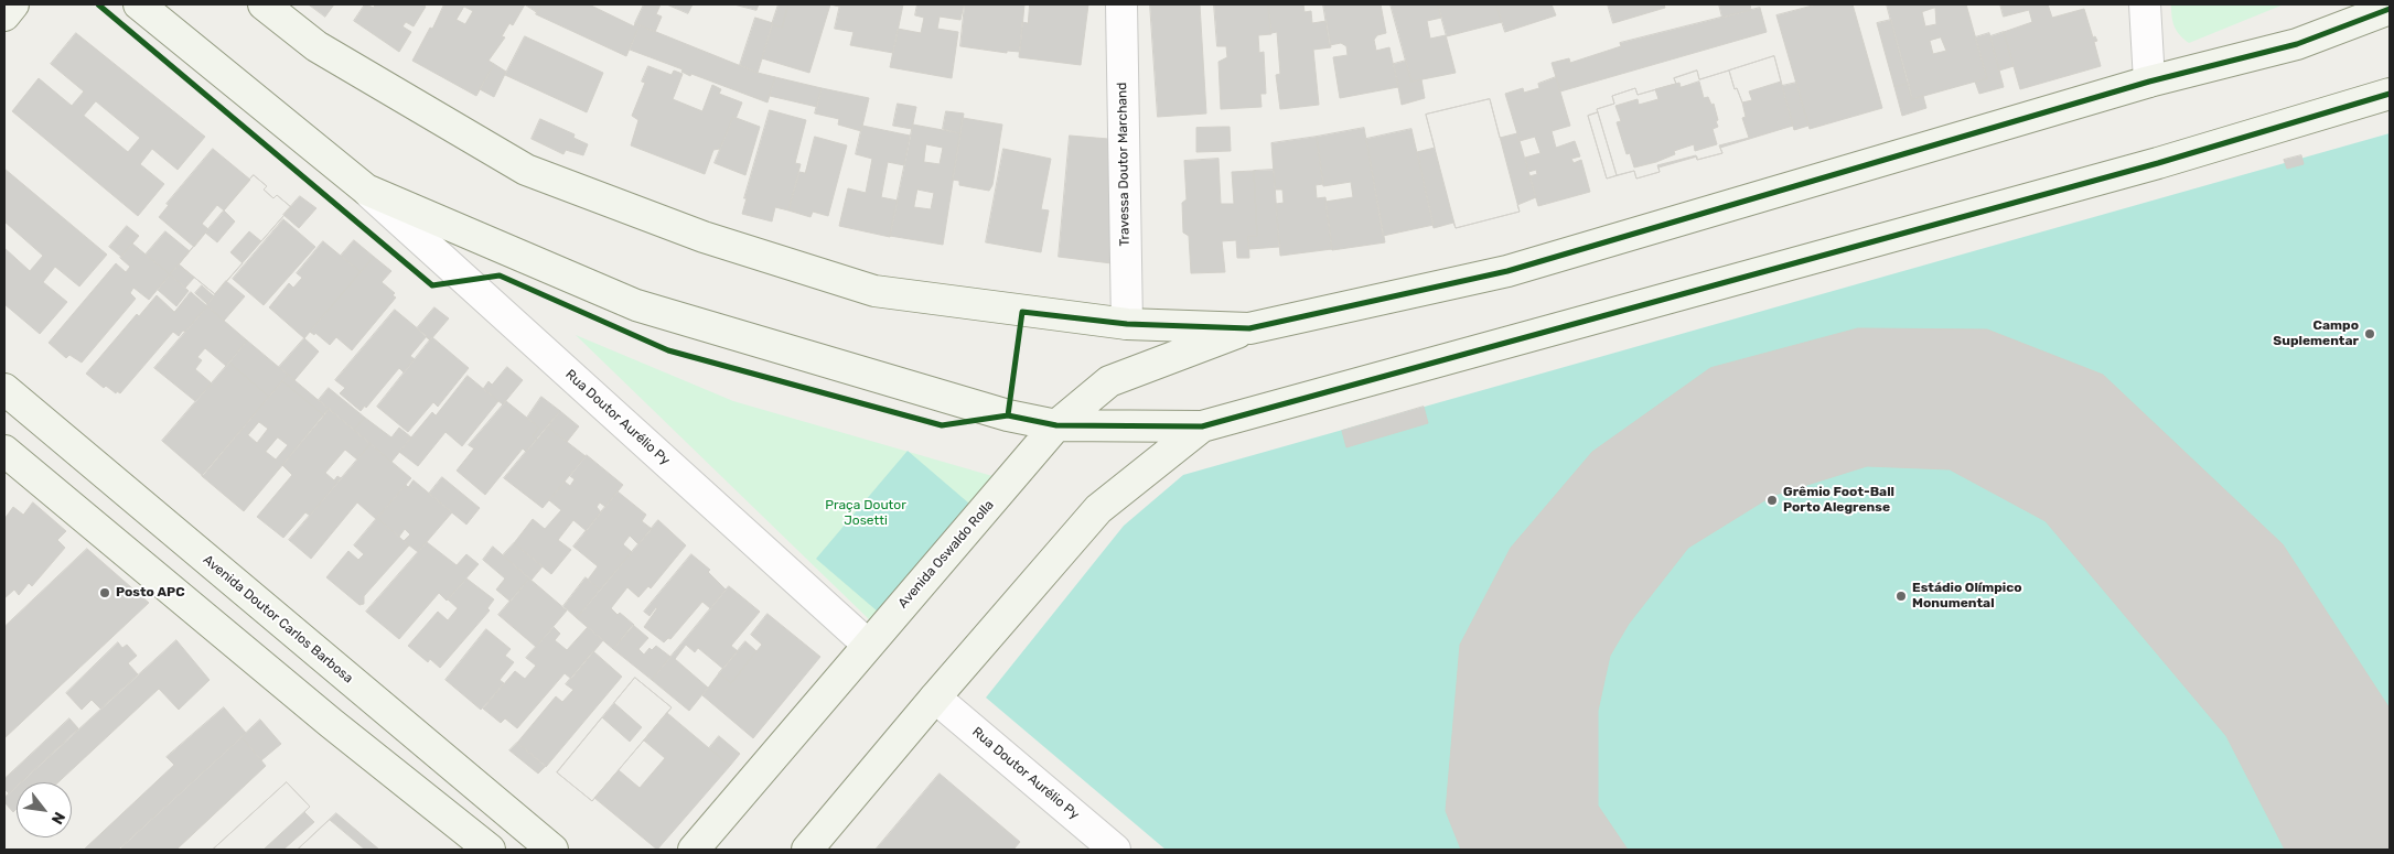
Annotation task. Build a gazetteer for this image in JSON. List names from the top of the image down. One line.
{"streets":{"main road":["Avenida Oswaldo Rolla","Avenida Doutor Carlos Barbosa"],"street":["Travessa Doutor Marchand","Rua Doutor Aurélio Py"]},"crossings":[["Rua Doutor Aurélio Py","Avenida Oswaldo Rolla"]],"parks":["Praça Doutor Josetti"],"places":["Campo Suplementar","Grêmio Foot-Ball Porto Alegrense","Posto APC","Estádio Olímpico Monumental"],"north":"bottom right"}
